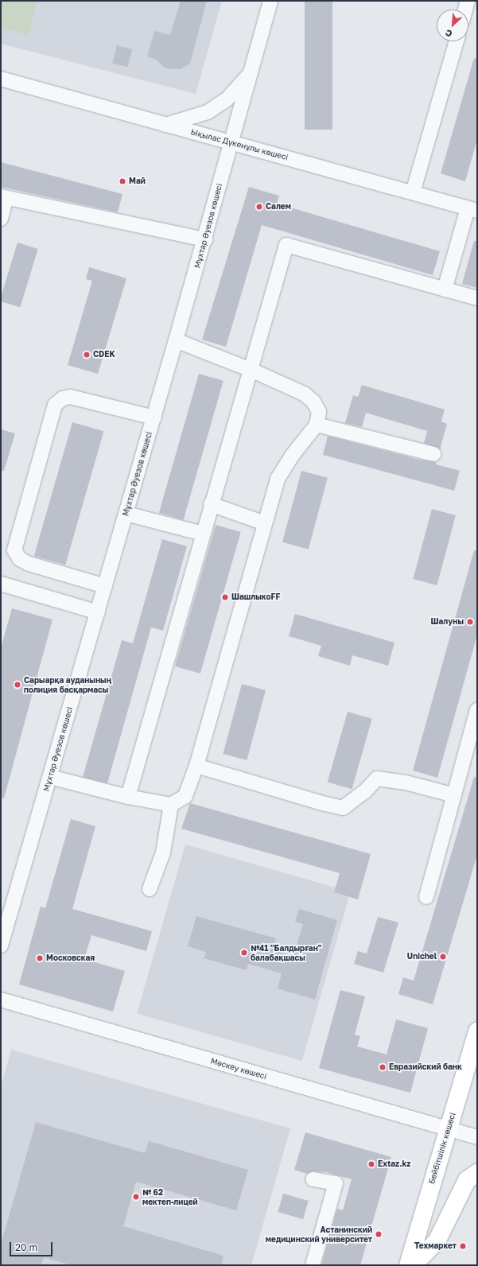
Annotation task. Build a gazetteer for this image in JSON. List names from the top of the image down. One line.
{"streets":{"main road":["Бейбітшілік көшесі"],"street":["Ықылас Дүкенұлы көшесі","Мұхтар Әуезов көшесі","Мәскеу көшесі"]},"crossings":[["Ықылас Дүкенұлы көшесі","Мұхтар Әуезов көшесі"],["Мәскеу көшесі","Бейбітшілік көшесі"]],"places":["Май","Салем","CDEK","ШашлыкoFF","Шалуны","Сарыарқа ауданының полиция басқармасы","№41 \"Балдырған\" балабақшасы","Unichel","Московская","Евразийский банк","Extaz.kz","№ 62 мектеп-лицей","Астанинский медицинский университет","Техмаркет"],"scale_bar":"20 m","north":"bottom left"}
